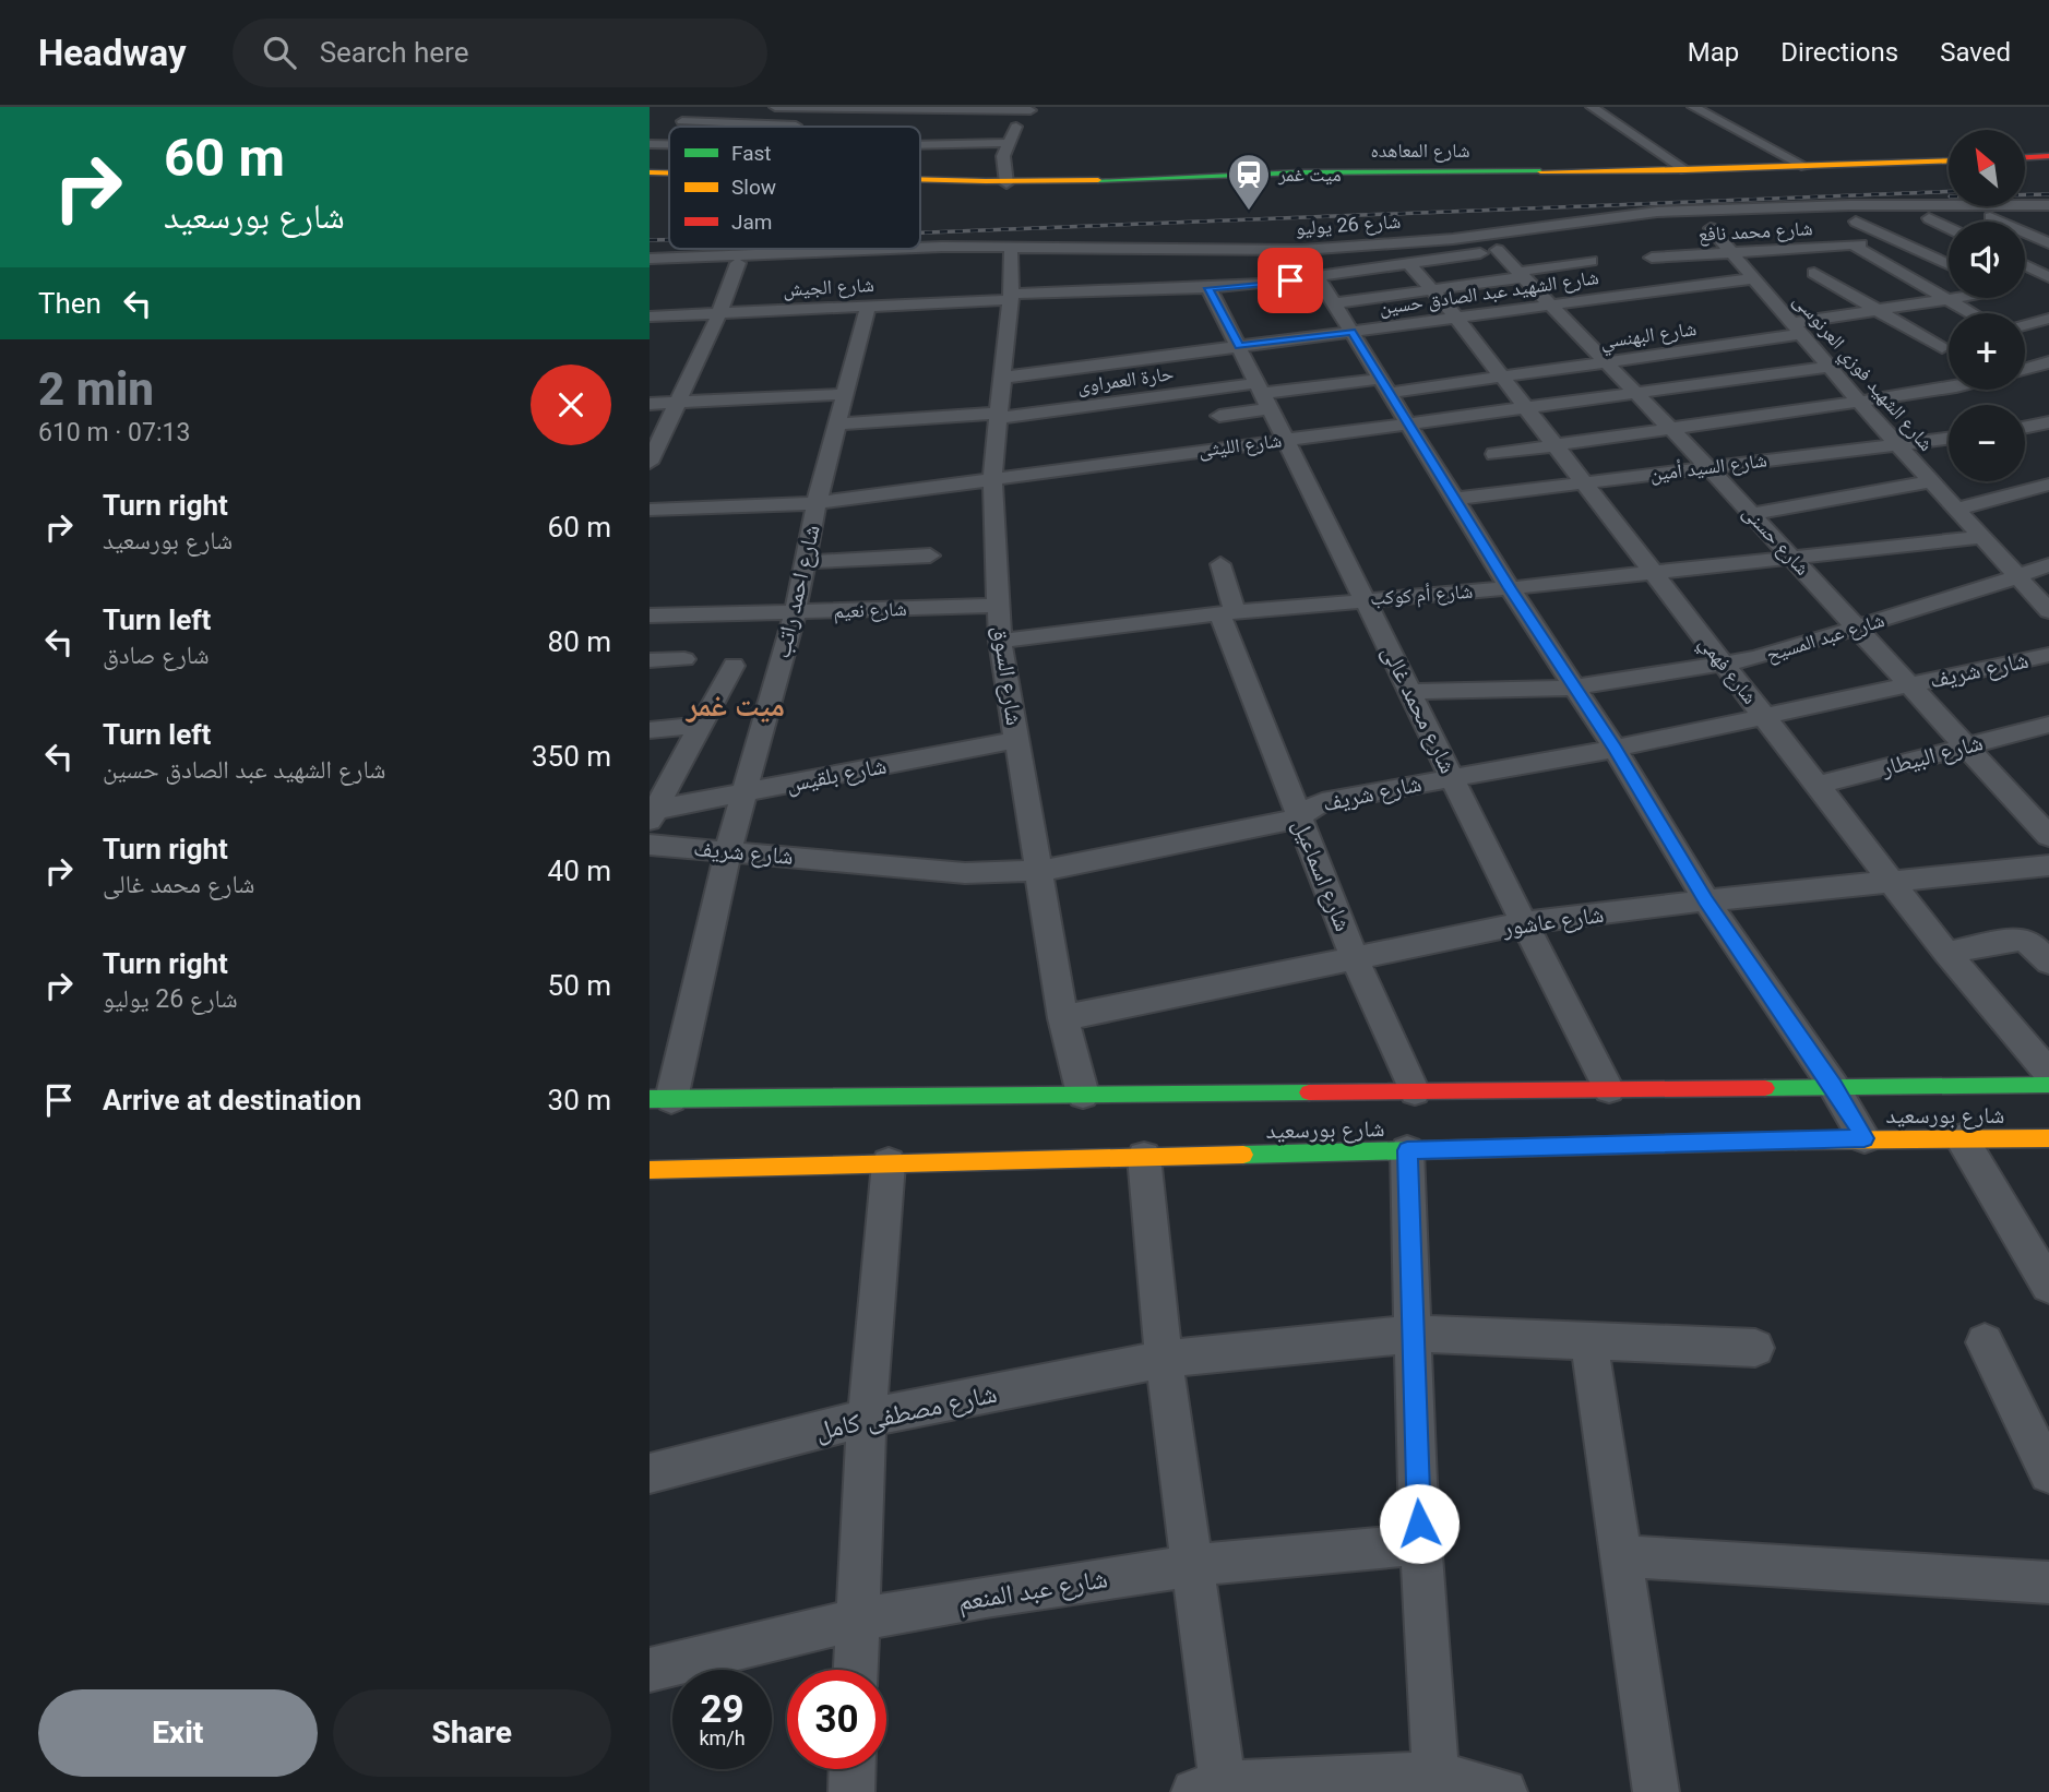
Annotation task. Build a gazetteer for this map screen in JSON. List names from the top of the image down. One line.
{"streets":{"main road":["شارع المعاهده","شارع بورسعيد"],"street":["شارع 26 يوليو","شارع محمد نافع","شارع الجيش","شارع الشهيد عبد الصادق حسين","شارع البهنسي","شارع الشهيد فوزي العرنوسى","حارة العمراوى","شارع الليثى","شارع السيد أمين","شارع حسنى","شارع احمد راتب","شارع أم كوكب","شارع نعيم","شارع عبد المسيح","شارع فهمي","شارع شريف","شارع السوق","شارع محمد غالى","شارع البيطار","شارع بلقيس","شارع اسماعيل","شارع عاشور","شارع مصطفى كامل","شارع عبد المنعم"]},"crossings":[["شارع 26 يوليو","شارع الجيش"],["شارع 26 يوليو","شارع حسنى"],["شارع 26 يوليو","شارع فهمي"],["شارع 26 يوليو","شارع السوق"],["شارع 26 يوليو","شارع محمد غالى"],["شارع محمد نافع","شارع البهنسي"],["شارع محمد نافع","شارع الشهيد فوزي العرنوسى"],["شارع الجيش","شارع احمد راتب"],["شارع الجيش","شارع السوق"],["شارع الشهيد عبد الصادق حسين","شارع الشهيد فوزي العرنوسى"],["شارع الشهيد عبد الصادق حسين","شارع حسنى"],["شارع الشهيد عبد الصادق حسين","شارع فهمي"],["شارع الشهيد عبد الصادق حسين","شارع السوق"],["شارع الشهيد عبد الصادق حسين","شارع محمد غالى"],["شارع البهنسي","شارع الشهيد فوزي العرنوسى"],["شارع البهنسي","شارع حسنى"],["شارع البهنسي","شارع فهمي"],["شارع الشهيد فوزي العرنوسى","شارع الليثى"],["شارع الشهيد فوزي العرنوسى","شارع السيد أمين"],["شارع الشهيد فوزي العرنوسى","شارع أم كوكب"],["شارع الشهيد فوزي العرنوسى","شارع عبد المسيح"],["حارة العمراوى","شارع احمد راتب"],["حارة العمراوى","شارع السوق"],["حارة العمراوى","شارع محمد غالى"],["شارع الليثى","شارع حسنى"],["شارع الليثى","شارع احمد راتب"],["شارع الليثى","شارع فهمي"],["شارع الليثى","شارع السوق"],["شارع الليثى","شارع محمد غالى"],["شارع السيد أمين","شارع حسنى"],["شارع السيد أمين","شارع فهمي"],["شارع حسنى","شارع أم كوكب"],["شارع حسنى","شارع عبد المسيح"],["شارع حسنى","شارع شريف"],["شارع حسنى","شارع البيطار"],["شارع احمد راتب","شارع نعيم"],["شارع احمد راتب","شارع شريف"],["شارع احمد راتب","شارع بلقيس"],["شارع احمد راتب","شارع بورسعيد"],["شارع أم كوكب","شارع فهمي"],["شارع أم كوكب","شارع السوق"],["شارع أم كوكب","شارع محمد غالى"],["شارع أم كوكب","شارع اسماعيل"],["شارع نعيم","شارع السوق"],["شارع عبد المسيح","شارع فهمي"],["شارع عبد المسيح","شارع محمد غالى"],["شارع فهمي","شارع شريف"],["شارع فهمي","شارع البيطار"],["شارع فهمي","شارع عاشور"],["شارع شريف","شارع السوق"],["شارع شريف","شارع محمد غالى"],["شارع شريف","شارع اسماعيل"],["شارع السوق","شارع بلقيس"],["شارع السوق","شارع عاشور"],["شارع السوق","شارع بورسعيد"],["شارع محمد غالى","شارع عاشور"],["شارع محمد غالى","شارع بورسعيد"],["شارع اسماعيل","شارع عاشور"],["شارع اسماعيل","شارع بورسعيد"]],"districts":["ميت غمر"],"places":{"station":["ميت غمر"]},"legend":["Fast","Slow","Jam"],"north":"top left","page":{"header":"Headway","search":"Search here","nav":["Map","Directions","Saved"],"turn":["60 m","شارع بورسعيد"],"map_buttons":["+","−"],"then":"Then","heading":["2 min","610 m · 07:13"],"list":[{"name":"Turn right","note":"شارع بورسعيد","value":"60 m"},{"name":"Turn left","note":"شارع صادق","value":"80 m"},{"name":"Turn left","note":"شارع الشهيد عبد الصادق حسين","value":"350 m"},{"name":"Turn right","note":"شارع محمد غالى","value":"40 m"},{"name":"Turn right","note":"شارع 26 يوليو","value":"50 m"},{"name":"Arrive at destination","value":"30 m"}],"speed":"29 km/h","limit":"30","buttons":["Exit","Share"]}}
